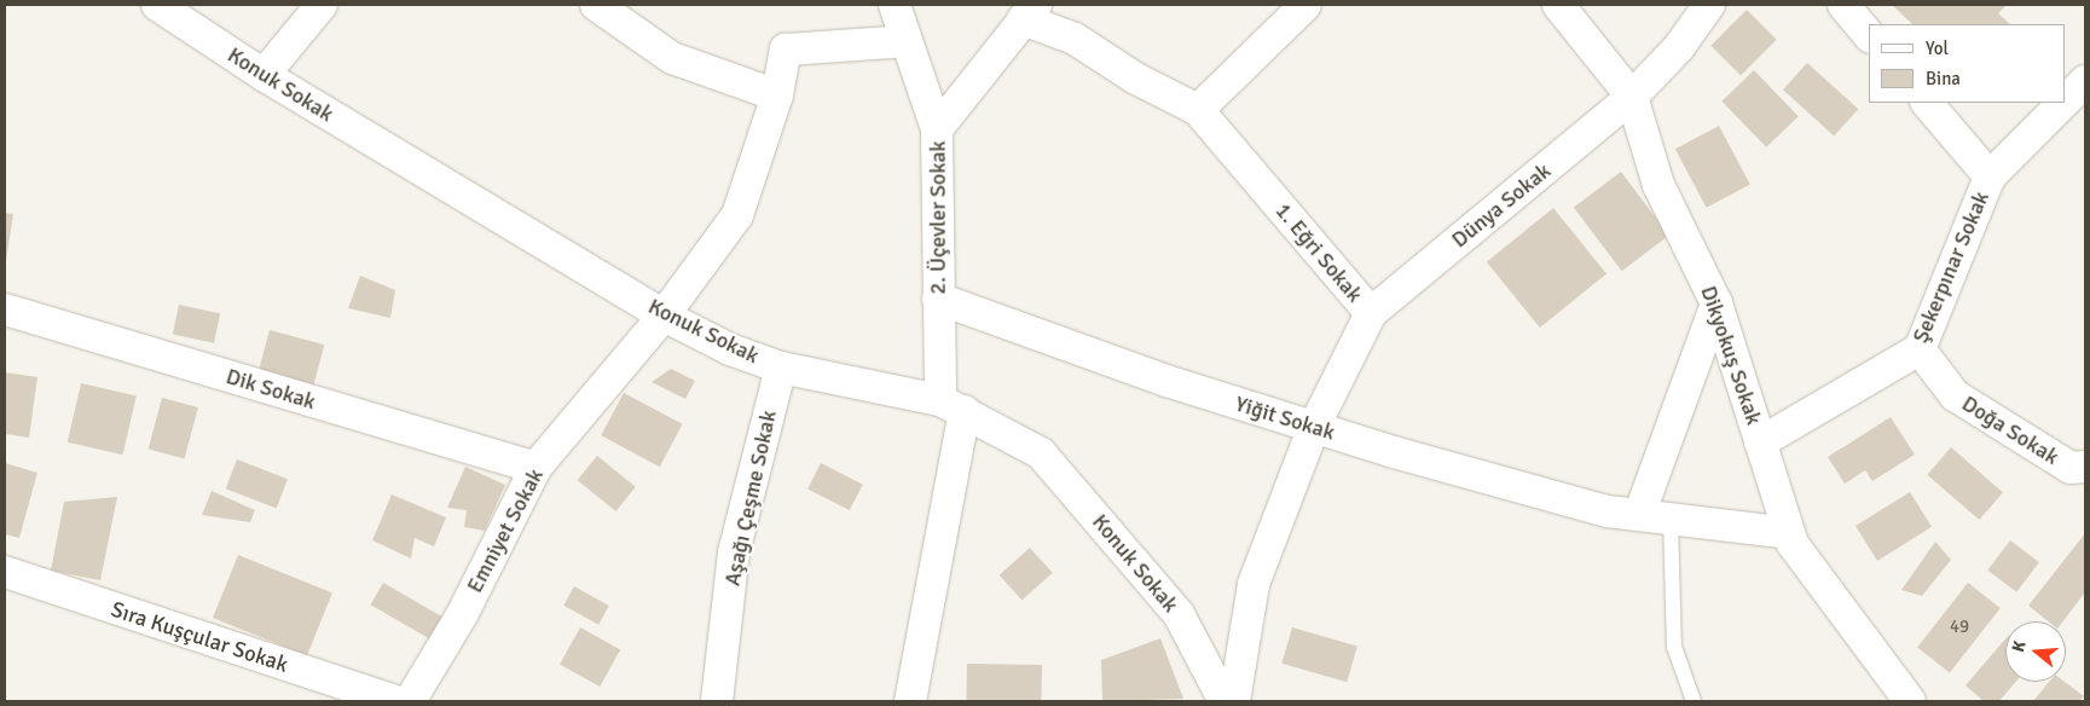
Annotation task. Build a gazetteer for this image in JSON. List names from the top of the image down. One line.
{"streets":{"street":["Konuk Sokak","Dünya Sokak","2. Üçevler Sokak","1. Eğri Sokak","Şekerpınar Sokak","Dikyokuş Sokak","Dik Sokak","Yiğit Sokak","Doğa Sokak","Aşağı Çeşme Sokak","Emniyet Sokak","Sıra Kuşçular Sokak"]},"crossings":[["Konuk Sokak","2. Üçevler Sokak"],["Konuk Sokak","Aşağı Çeşme Sokak"],["Konuk Sokak","Emniyet Sokak"],["Dünya Sokak","1. Eğri Sokak"],["Dünya Sokak","Dikyokuş Sokak"],["2. Üçevler Sokak","Yiğit Sokak"],["2. Üçevler Sokak","Emniyet Sokak"],["1. Eğri Sokak","Yiğit Sokak"],["Şekerpınar Sokak","Dikyokuş Sokak"],["Şekerpınar Sokak","Doğa Sokak"],["Dikyokuş Sokak","Yiğit Sokak"],["Dik Sokak","Emniyet Sokak"]],"house_numbers":["49"],"legend":["Yol","Bina"],"north":"left"}
